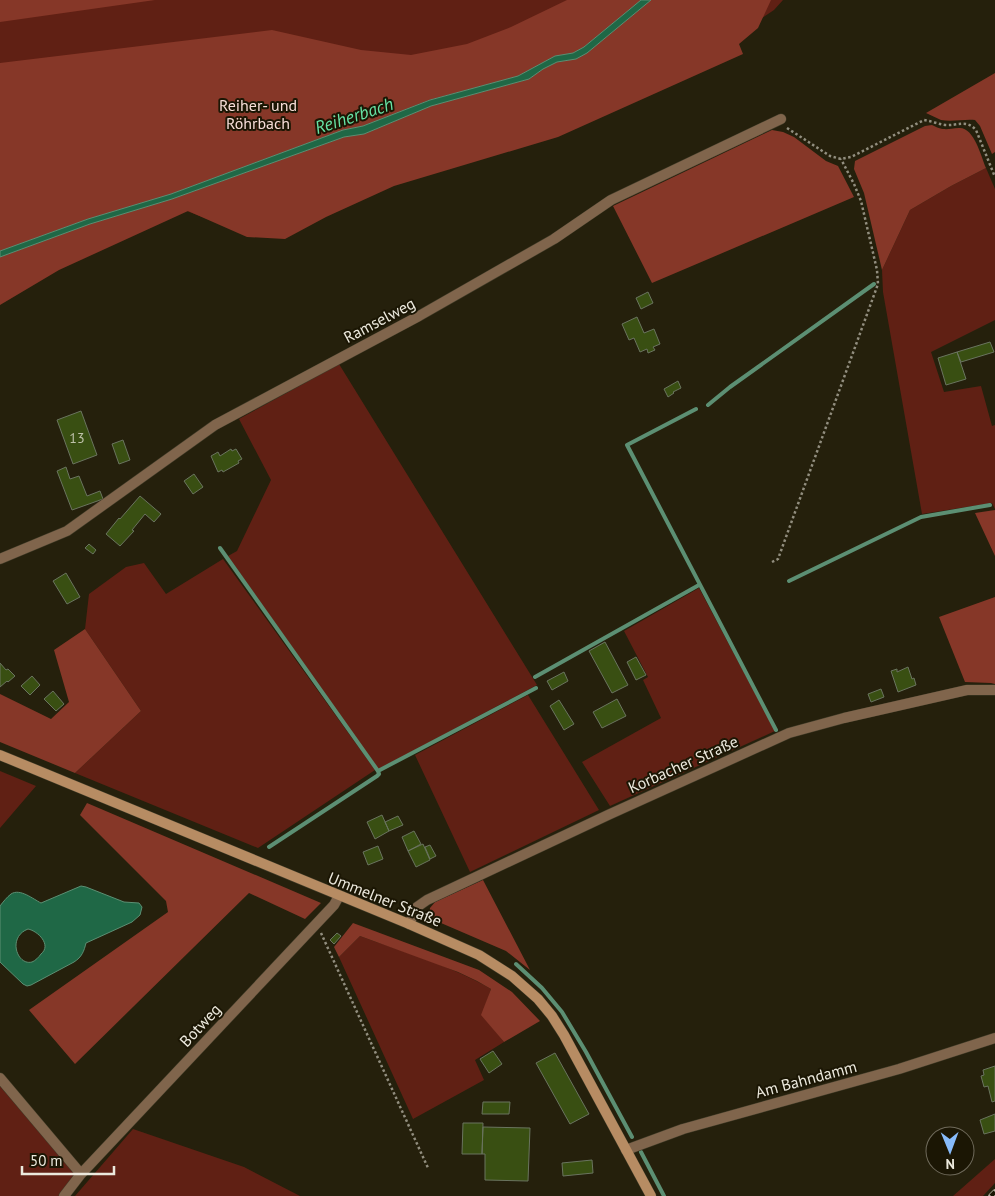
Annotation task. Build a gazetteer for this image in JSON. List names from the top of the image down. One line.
{"streets":{"main road":["Ummelner Straße"],"street":["Ramselweg","Korbacher Straße","Botweg","Am Bahndamm"]},"crossings":[["Korbacher Straße","Ummelner Straße"],["Ummelner Straße","Botweg"],["Ummelner Straße","Am Bahndamm"]],"water":["Reiherbach"],"parks":["Reiher- und Röhrbach"],"house_numbers":["13"],"scale_bar":"50 m","north":"bottom"}
